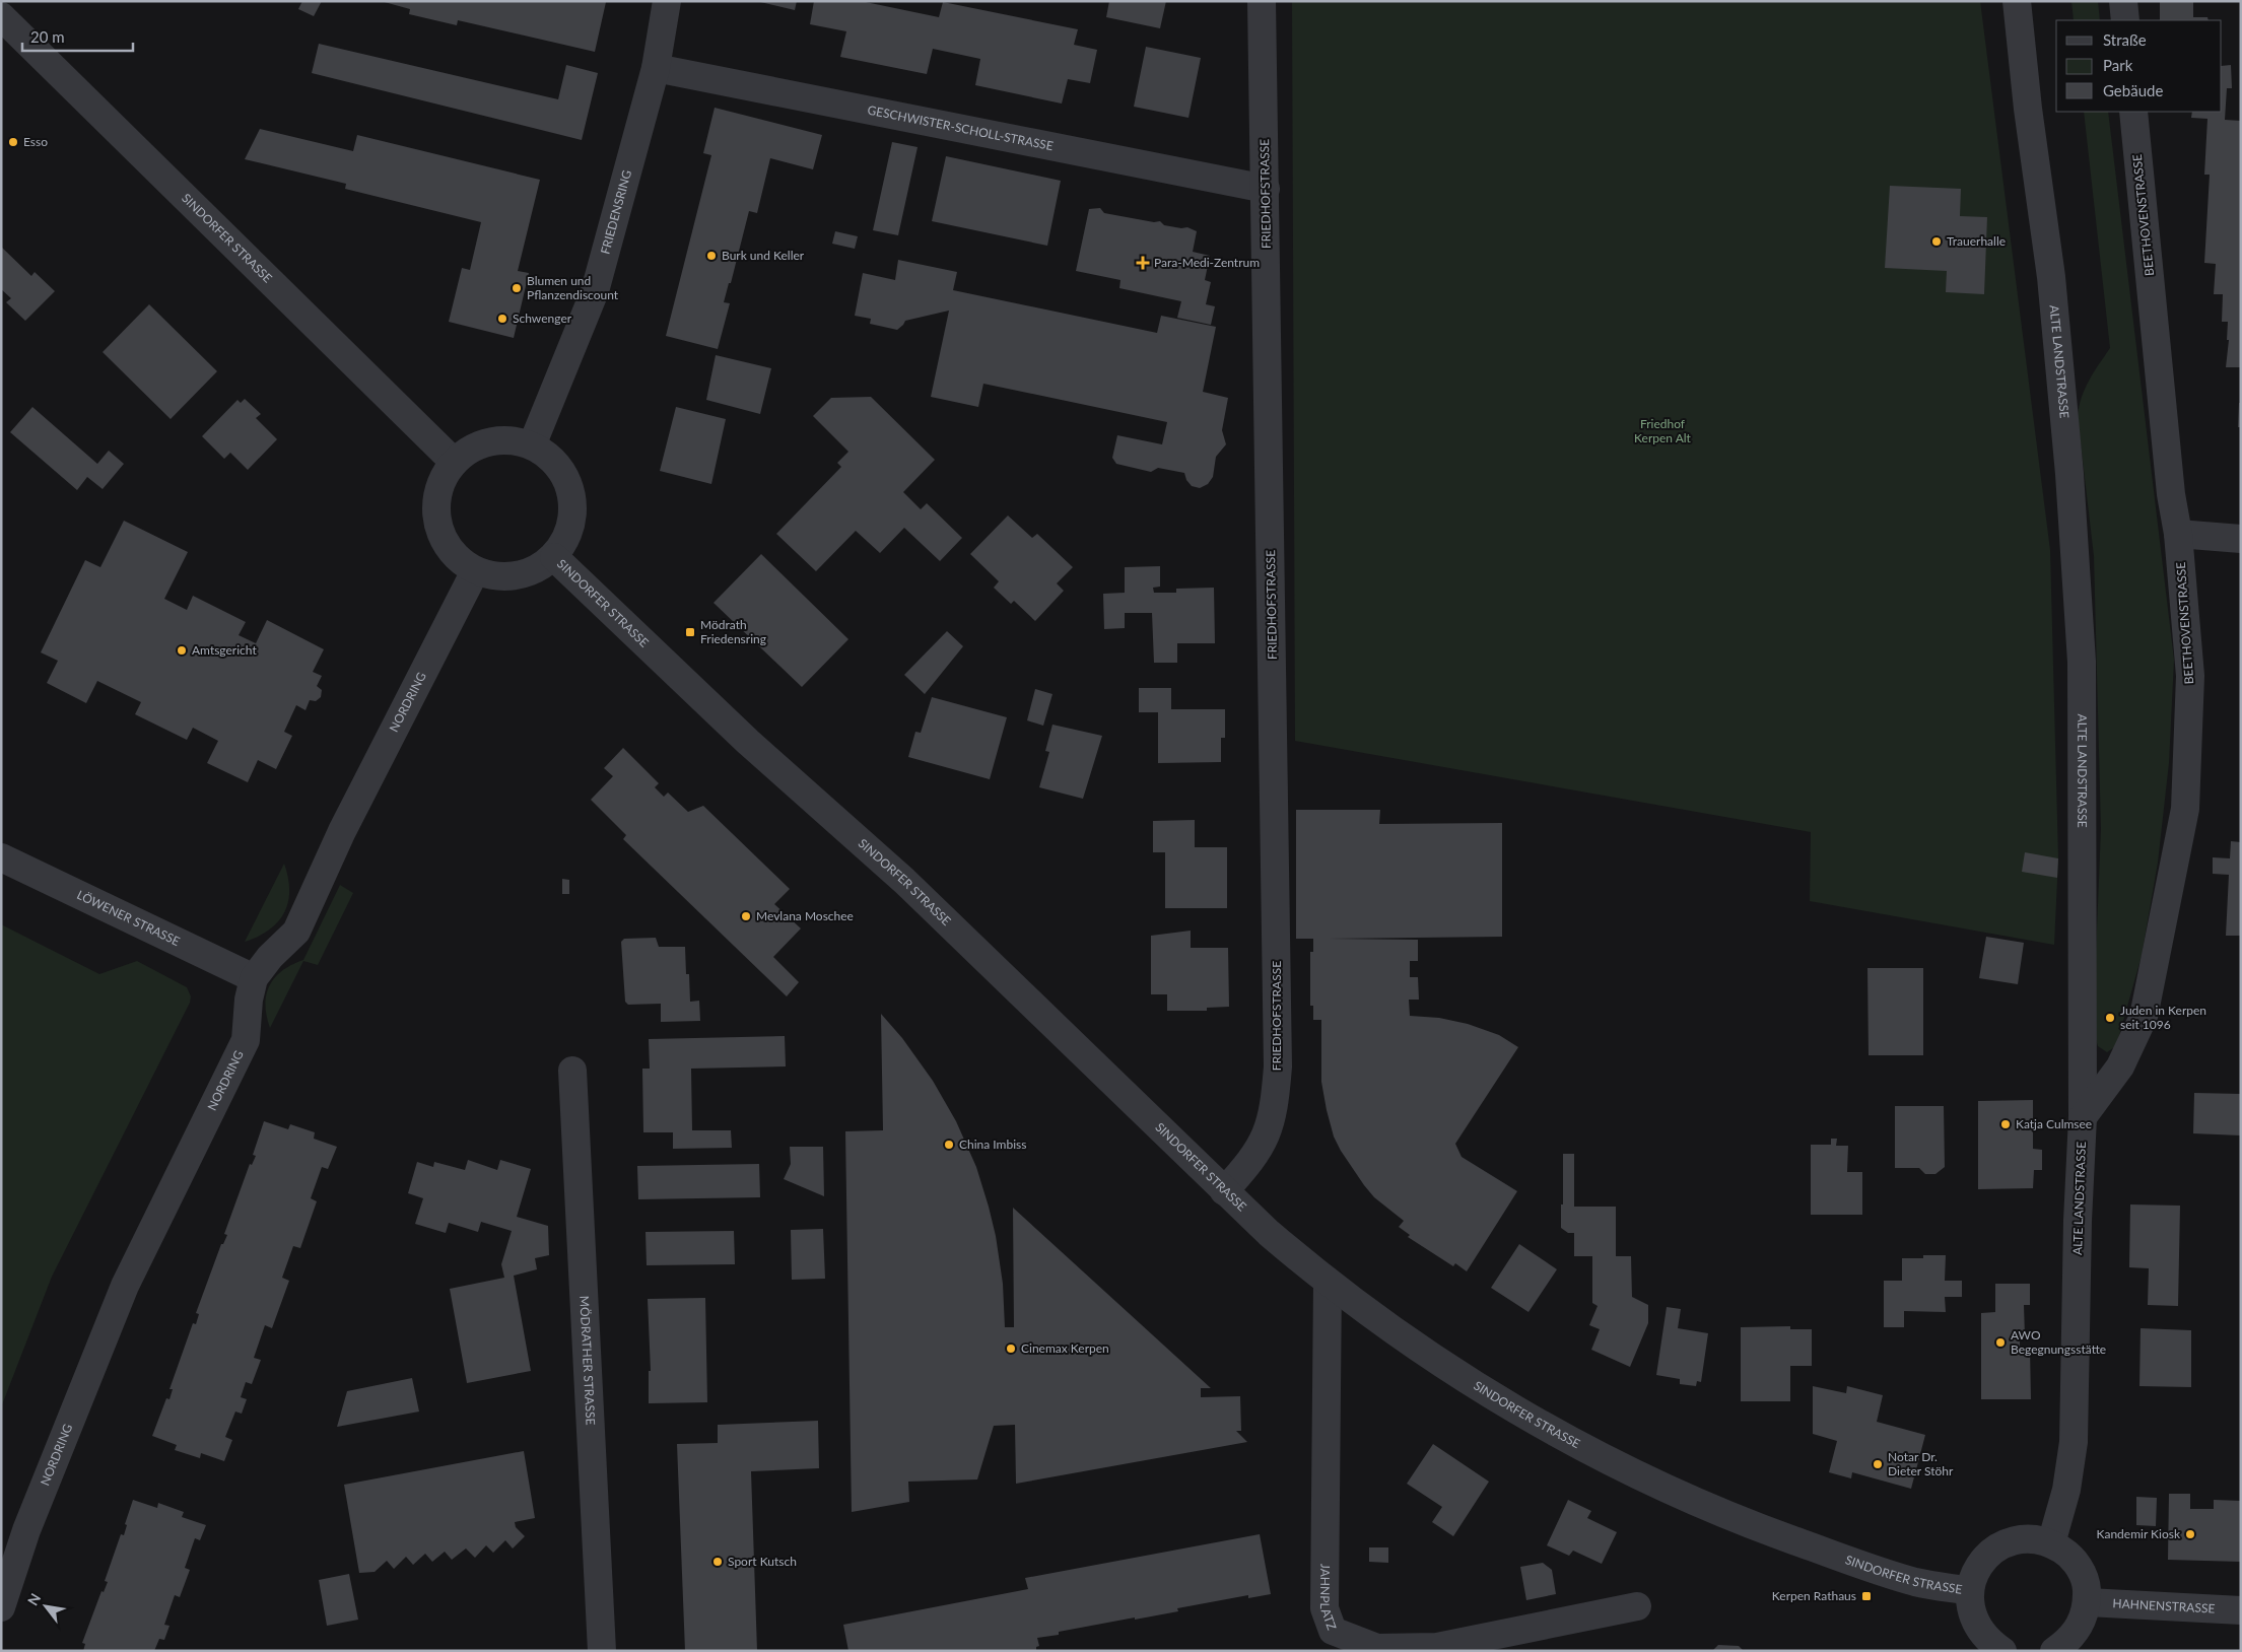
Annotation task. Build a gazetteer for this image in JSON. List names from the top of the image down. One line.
{"streets":{"street":["GESCHWISTER-SCHOLL-STRASSE","FRIEDHOFSTRASSE","FRIEDENSRING","BEETHOVENSTRASSE","SINDORFER STRASSE","ALTE LANDSTRASSE","NORDRING","LÖWENER STRASSE","MÖDRATHER STRASSE","JAHNPLATZ","HAHNENSTRASSE"]},"crossings":[["GESCHWISTER-SCHOLL-STRASSE","FRIEDHOFSTRASSE"],["GESCHWISTER-SCHOLL-STRASSE","FRIEDENSRING"],["FRIEDHOFSTRASSE","SINDORFER STRASSE"],["FRIEDENSRING","SINDORFER STRASSE"],["FRIEDENSRING","NORDRING"],["BEETHOVENSTRASSE","ALTE LANDSTRASSE"],["SINDORFER STRASSE","NORDRING"],["SINDORFER STRASSE","JAHNPLATZ"],["NORDRING","LÖWENER STRASSE"]],"parks":["Friedhof Kerpen Alt"],"places":{"other":["Esso","Trauerhalle","Burk und Keller","Blumen und Pflanzendiscount","Schwenger","Amtsgericht","Mevlana Moschee","Juden in Kerpen seit 1096","Katja Culmsee","China Imbiss","AWO Begegnungsstätte","Cinemax Kerpen","Notar Dr. Dieter Stöhr","Kandemir Kiosk","Sport Kutsch"],"health":["Para-Medi-Zentrum"],"transit":["Mödrath Friedensring","Kerpen Rathaus"]},"legend":["Straße","Park","Gebäude"],"scale_bar":"20 m","north":"top left"}
